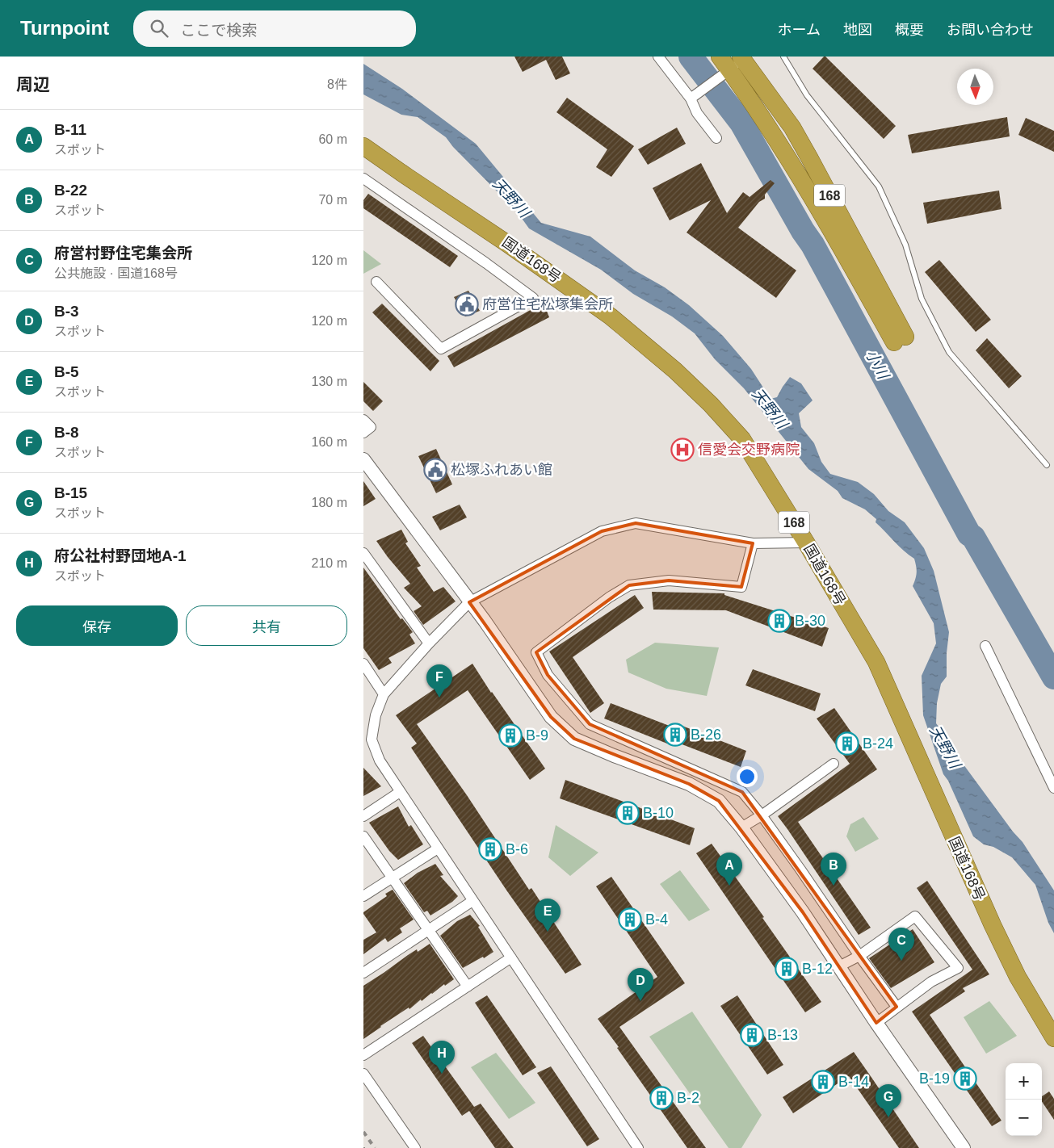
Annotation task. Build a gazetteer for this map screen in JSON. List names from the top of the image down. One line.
{"streets":{"highway":["168","国道168号"]},"water":["天野川","小川"],"places":{"public building":["府営住宅松塚集会所","松塚ふれあい館"],"hospital":["信愛会交野病院"],"building":["B-30","B-26","B-9","B-24","B-10","B-6","B-4","B-12","B-13","B-19","B-14","B-2"]},"north":"bottom","page":{"header":"Turnpoint","search":"ここで検索","nav":["ホーム","地図","概要","お問い合わせ"],"heading":["周辺","8件"],"list":[{"mark":"A","name":"B-11","note":"スポット","value":"60 m"},{"mark":"B","name":"B-22","note":"スポット","value":"70 m"},{"mark":"C","name":"府営村野住宅集会所","note":"公共施設 · 国道168号","value":"120 m"},{"mark":"D","name":"B-3","note":"スポット","value":"120 m"},{"mark":"E","name":"B-5","note":"スポット","value":"130 m"},{"mark":"F","name":"B-8","note":"スポット","value":"160 m"},{"mark":"G","name":"B-15","note":"スポット","value":"180 m"},{"mark":"H","name":"府公社村野団地A-1","note":"スポット","value":"210 m"}],"buttons":["保存","共有"],"pins":["F","A","B","E","C","D","H","G"],"map_buttons":["+","−"]}}
